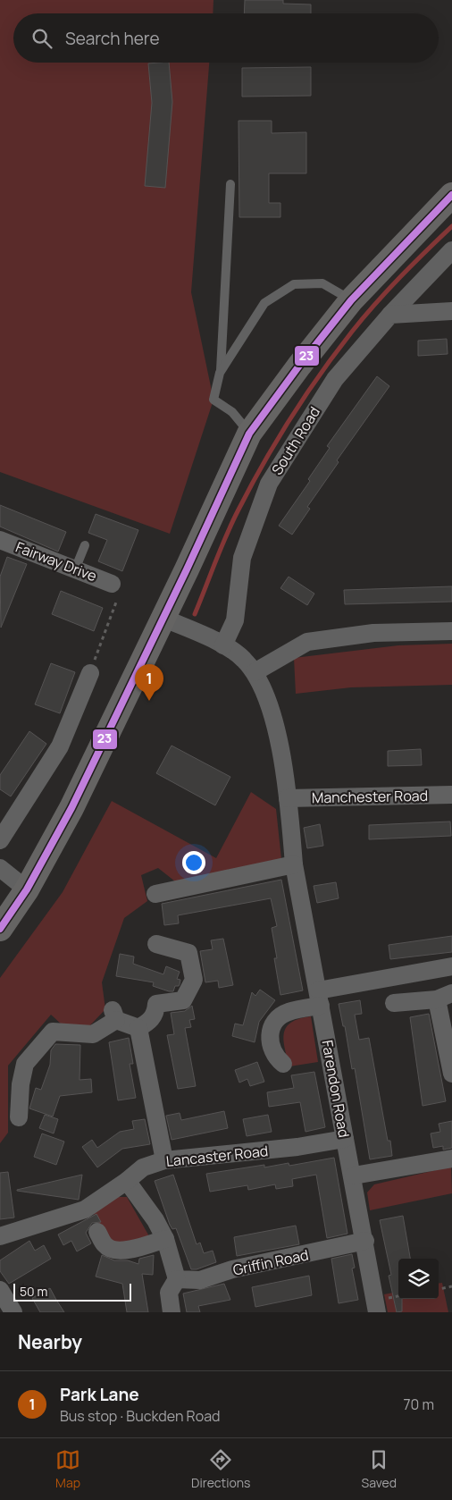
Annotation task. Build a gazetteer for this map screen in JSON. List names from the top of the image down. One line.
{"streets":{"street":["South Road","Fairway Drive","Manchester Road","Farendon Road","Lancaster Road","Griffin Road"]},"crossings":[["South Road","Farendon Road"],["Manchester Road","Farendon Road"],["Farendon Road","Lancaster Road"],["Farendon Road","Griffin Road"]],"lines":["transit line 23"],"scale_bar":"50 m","page":{"search":"Search here","pins":"1","scale":"50 m","heading":"Nearby","list":[{"mark":"1","name":"Park Lane","note":"Bus stop · Buckden Road","value":"70 m"}],"nav":["Map","Directions","Saved"]}}
